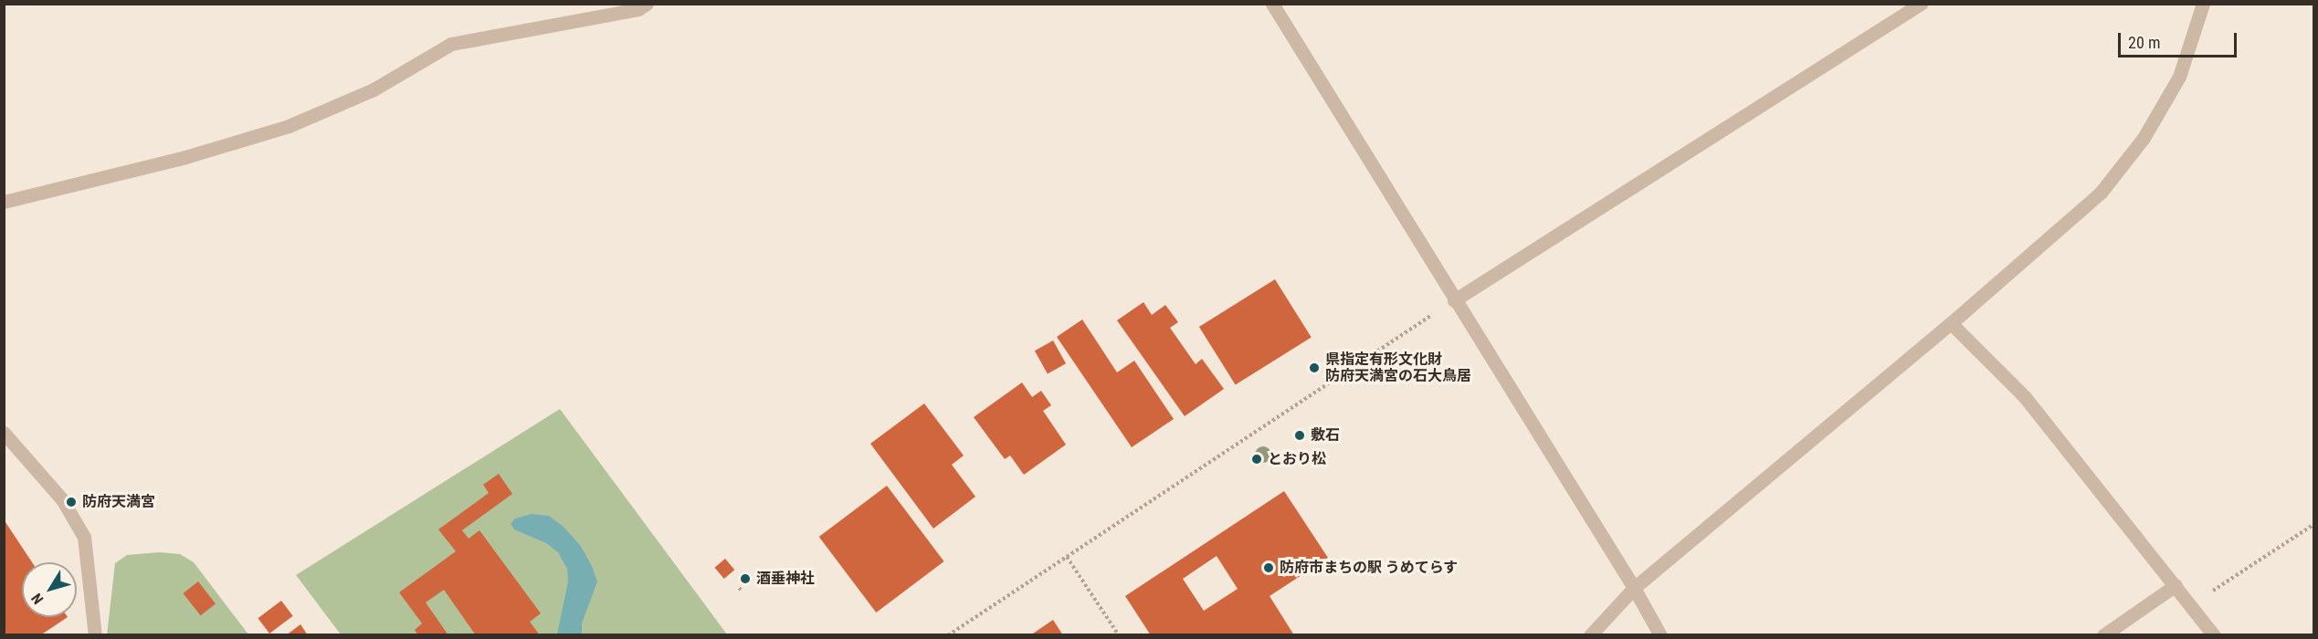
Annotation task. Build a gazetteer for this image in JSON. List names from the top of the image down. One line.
{"places":["県指定有形文化財 防府天満宮の石大鳥居","敷石","とおり松","防府天満宮","防府市まちの駅 うめてらす","酒垂神社"],"scale_bar":"20 m","north":"bottom left"}
